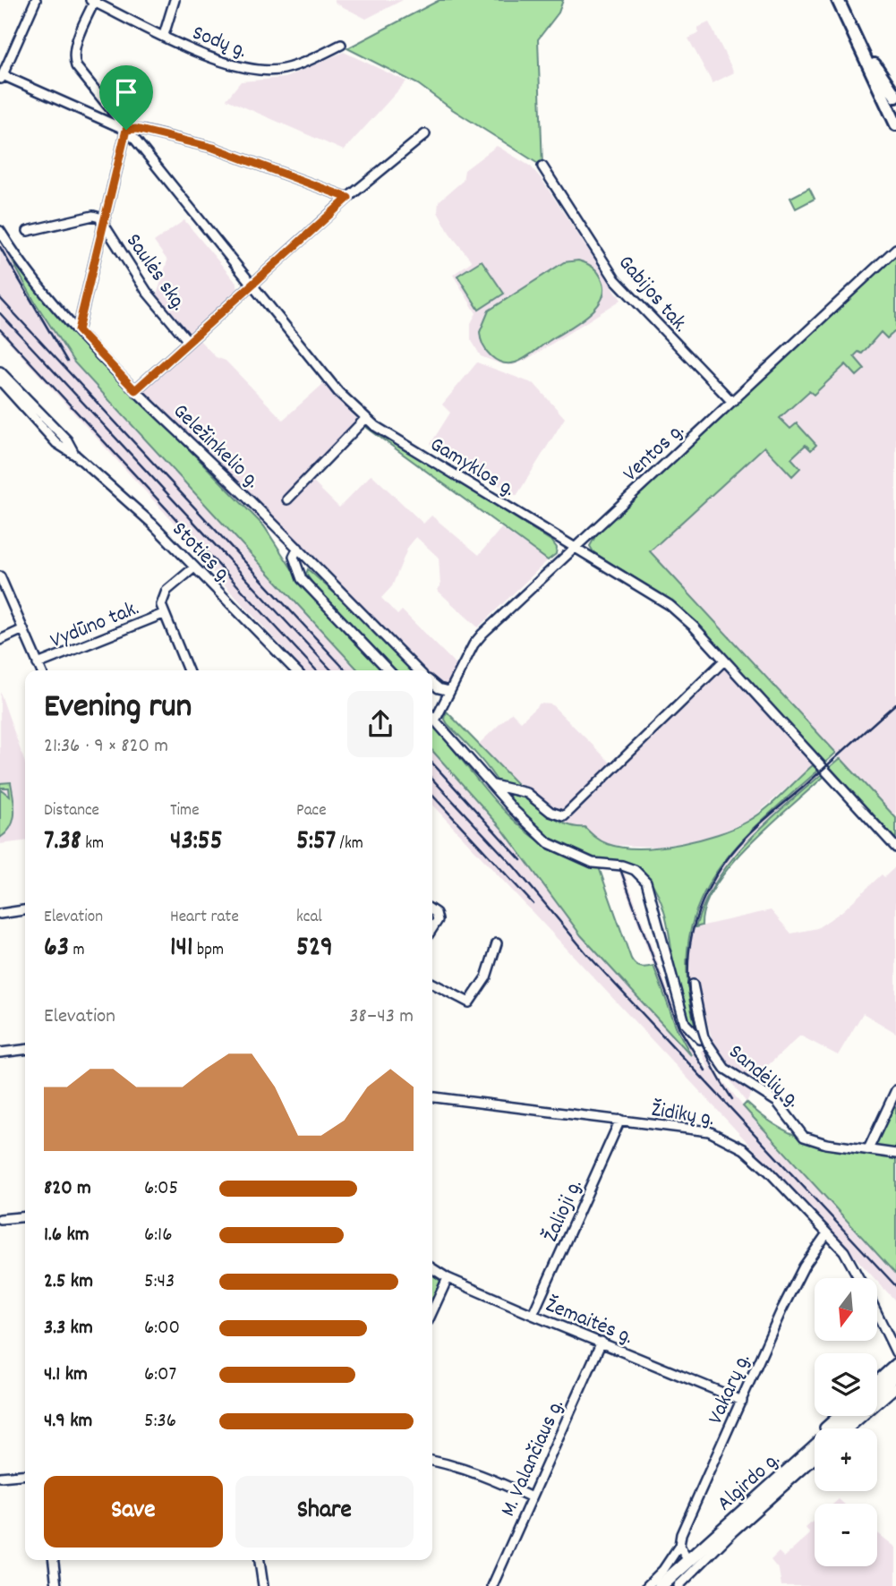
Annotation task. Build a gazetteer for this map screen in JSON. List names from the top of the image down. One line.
{"streets":{"main road":["Algirdo g."],"street":["Sodų g.","Saulės skg.","Gabijos tak.","Geležinkelio g.","Ventos g.","Gamyklos g.","Stoties g.","Vydūno tak.","Sandėlių g.","Židikų g.","Žalioji g.","Žemaitės g.","Vakarų g.","M. Valančiaus g."]},"crossings":[["Sodų g.","Gamyklos g."],["Gabijos tak.","Ventos g."],["Ventos g.","Gamyklos g."],["Židikų g.","Žalioji g."],["Židikų g.","Vakarų g."],["Žalioji g.","Žemaitės g."],["Žemaitės g.","Vakarų g."],["Žemaitės g.","M. Valančiaus g."]],"north":"bottom","page":{"heading":["Evening run","21:36 · 9 × 820 m"],"stats":[["Distance","7.38 km"],["Time","43:55"],["Pace","5:57 /km"],["Elevation","63 m"],["Heart rate","141 bpm"],["kcal","529"]],"chart":["Elevation","38–43 m"],"list":[{"name":"820 m","note":"6:05"},{"name":"1.6 km","note":"6:16"},{"name":"2.5 km","note":"5:43"},{"name":"3.3 km","note":"6:00"},{"name":"4.1 km","note":"6:07"},{"name":"4.9 km","note":"5:36"}],"map_buttons":["+","−"],"buttons":["Save","Share"]}}
